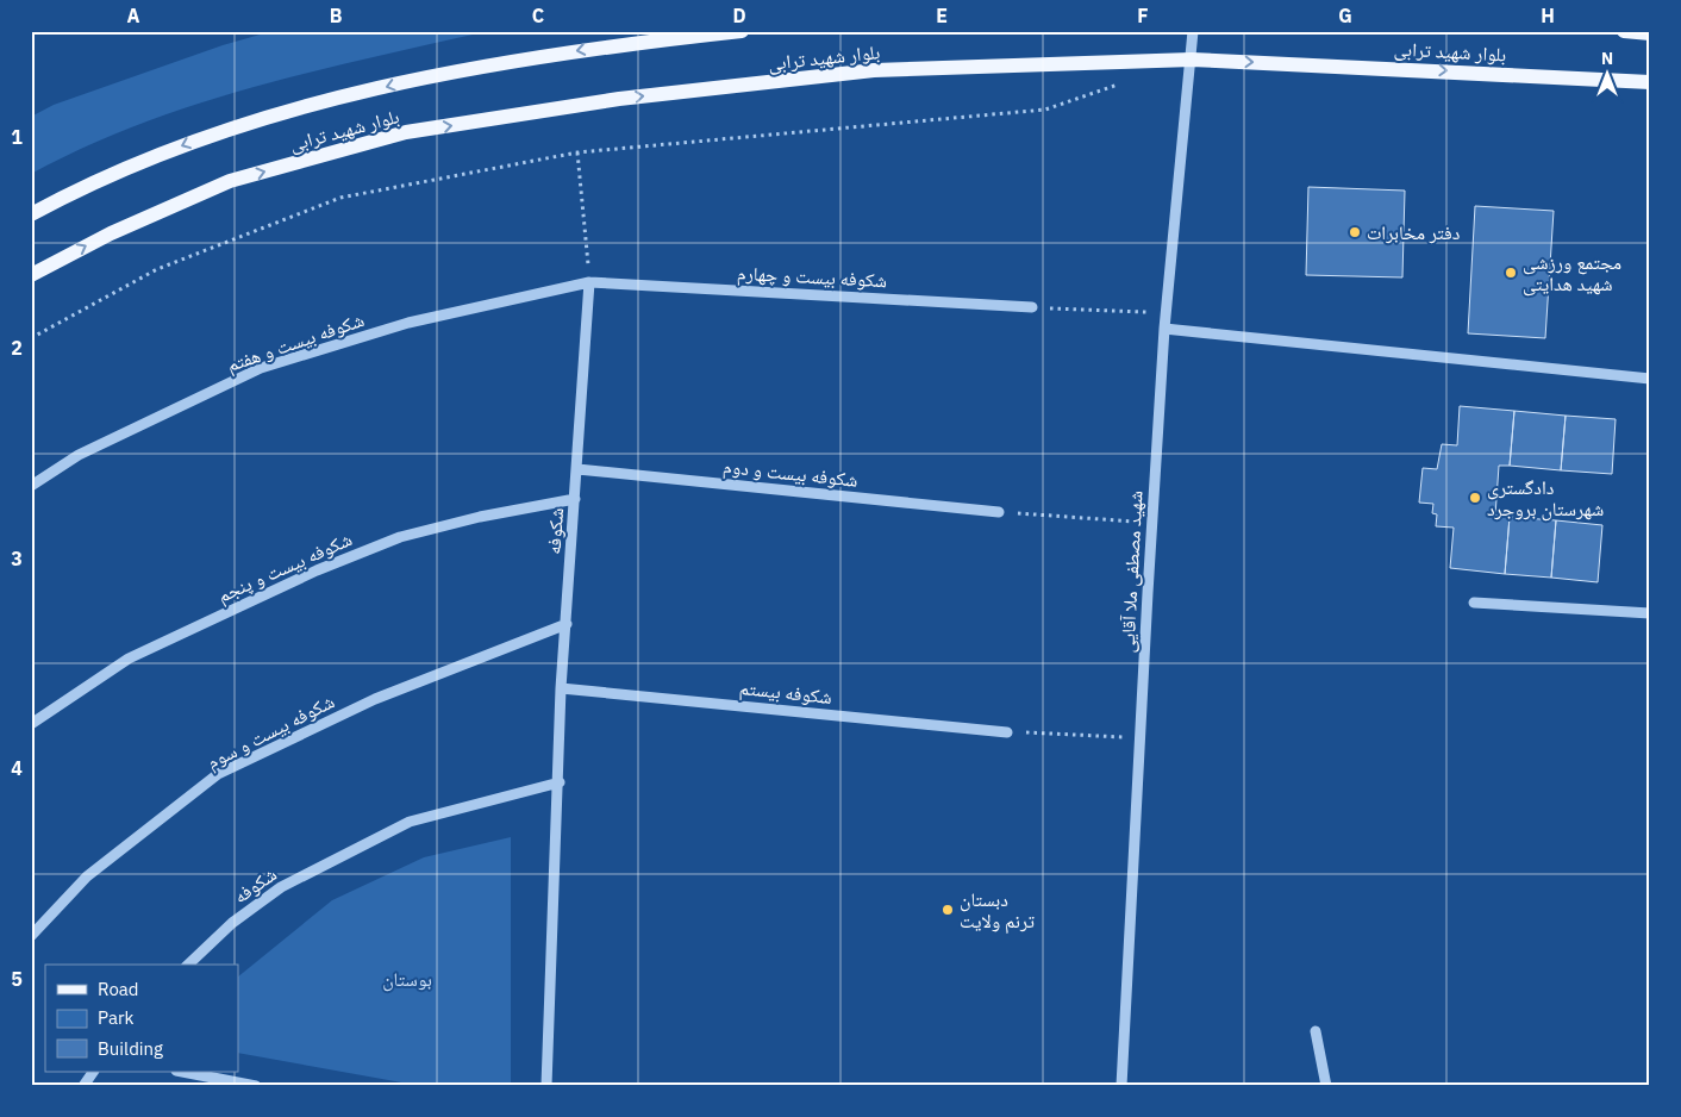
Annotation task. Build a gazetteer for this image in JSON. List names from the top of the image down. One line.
{"streets":{"main road":["بلوار شهید ترابی"],"street":["شکوفه بیست و چهارم","شکوفه بیست و هفتم","شکوفه بیست و دوم","شکوفه","شکوفه بیست و پنجم","شهید مصطفی ملا آقایی","شکوفه بیستم","شکوفه بیست و سوم"]},"crossings":[["بلوار شهید ترابی","شهید مصطفی ملا آقایی"],["شکوفه بیست و چهارم","شکوفه بیست و هفتم"],["شکوفه بیست و چهارم","شکوفه"],["شکوفه بیست و هفتم","شکوفه"],["شکوفه بیست و دوم","شکوفه"],["شکوفه","شکوفه بیست و پنجم"],["شکوفه","شکوفه بیستم"],["شکوفه","شکوفه بیست و سوم"]],"parks":["بوستان"],"places":["دفتر مخابرات","مجتمع ورزشی شهید هدایتی","دادگستری شهرستان بروجرد","دبستان ترنم ولایت"],"legend":["Road","Park","Building"],"north":"top","grid":{"columns":["A","B","C","D","E","F","G","H"],"rows":["1","2","3","4","5"]}}
